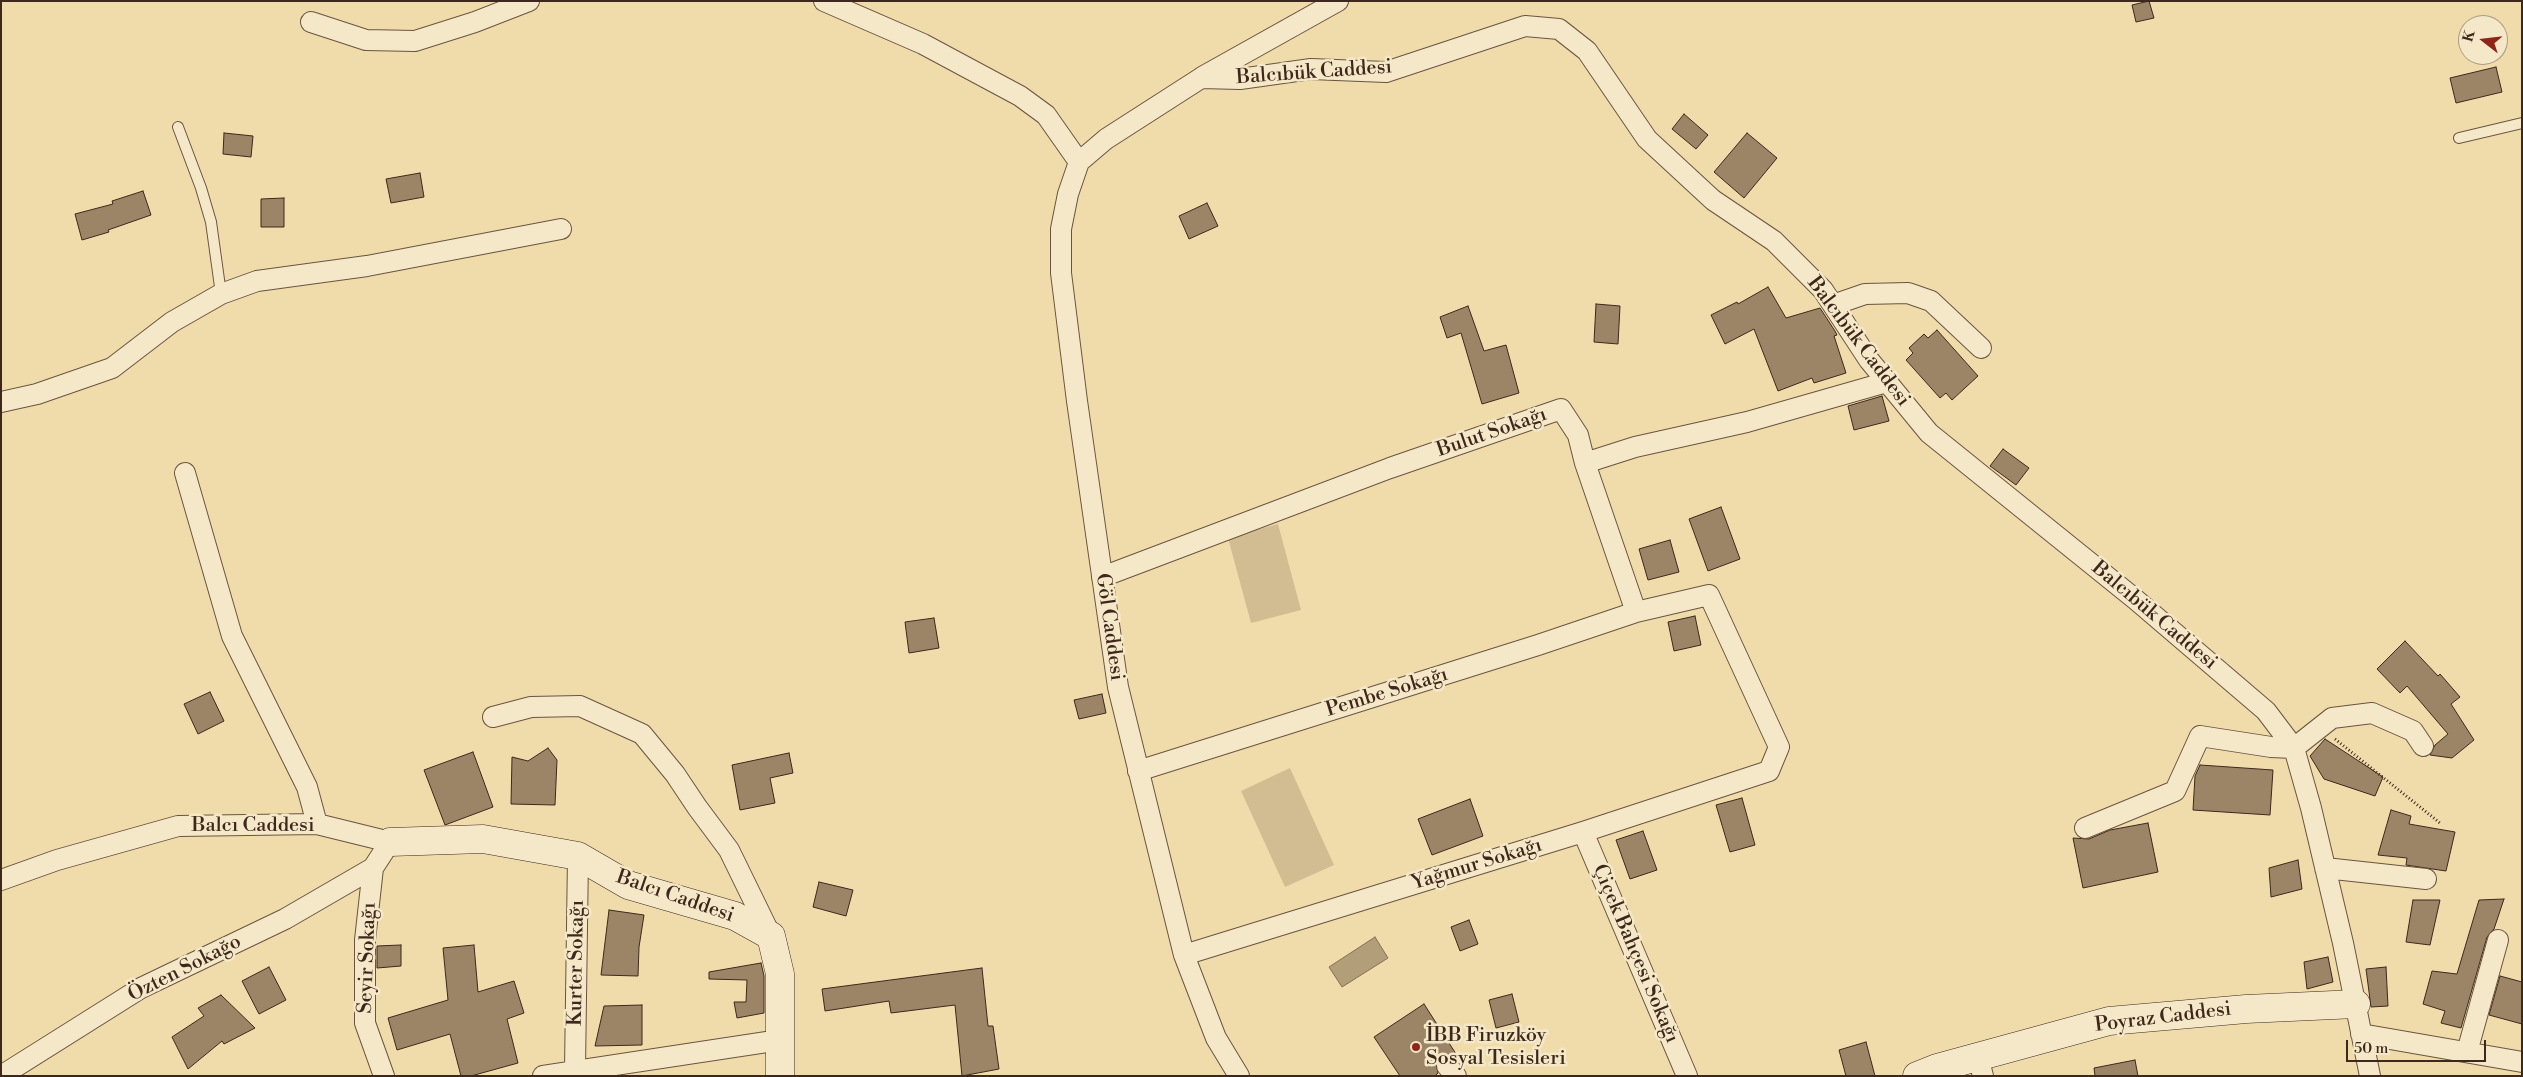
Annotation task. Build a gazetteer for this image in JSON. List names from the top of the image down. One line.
{"streets":{"street":["Balcıbük Caddesi","Bulut Sokağı","Göl Caddesi","Pembe Sokağı","Balcı Caddesi","Yağmur Sokağı","Çiçek Bahçesi Sokağı","Seyir Sokağı","Kurter Sokağı","Özten Sokağo","Poyraz Caddesi"]},"crossings":[["Balcıbük Caddesi","Poyraz Caddesi"],["Bulut Sokağı","Göl Caddesi"],["Göl Caddesi","Pembe Sokağı"],["Göl Caddesi","Yağmur Sokağı"],["Pembe Sokağı","Yağmur Sokağı"],["Balcı Caddesi","Seyir Sokağı"],["Balcı Caddesi","Kurter Sokağı"],["Yağmur Sokağı","Çiçek Bahçesi Sokağı"],["Seyir Sokağı","Özten Sokağo"]],"places":["İBB Firuzköy Sosyal Tesisleri"],"scale_bar":"50 m","north":"left"}
